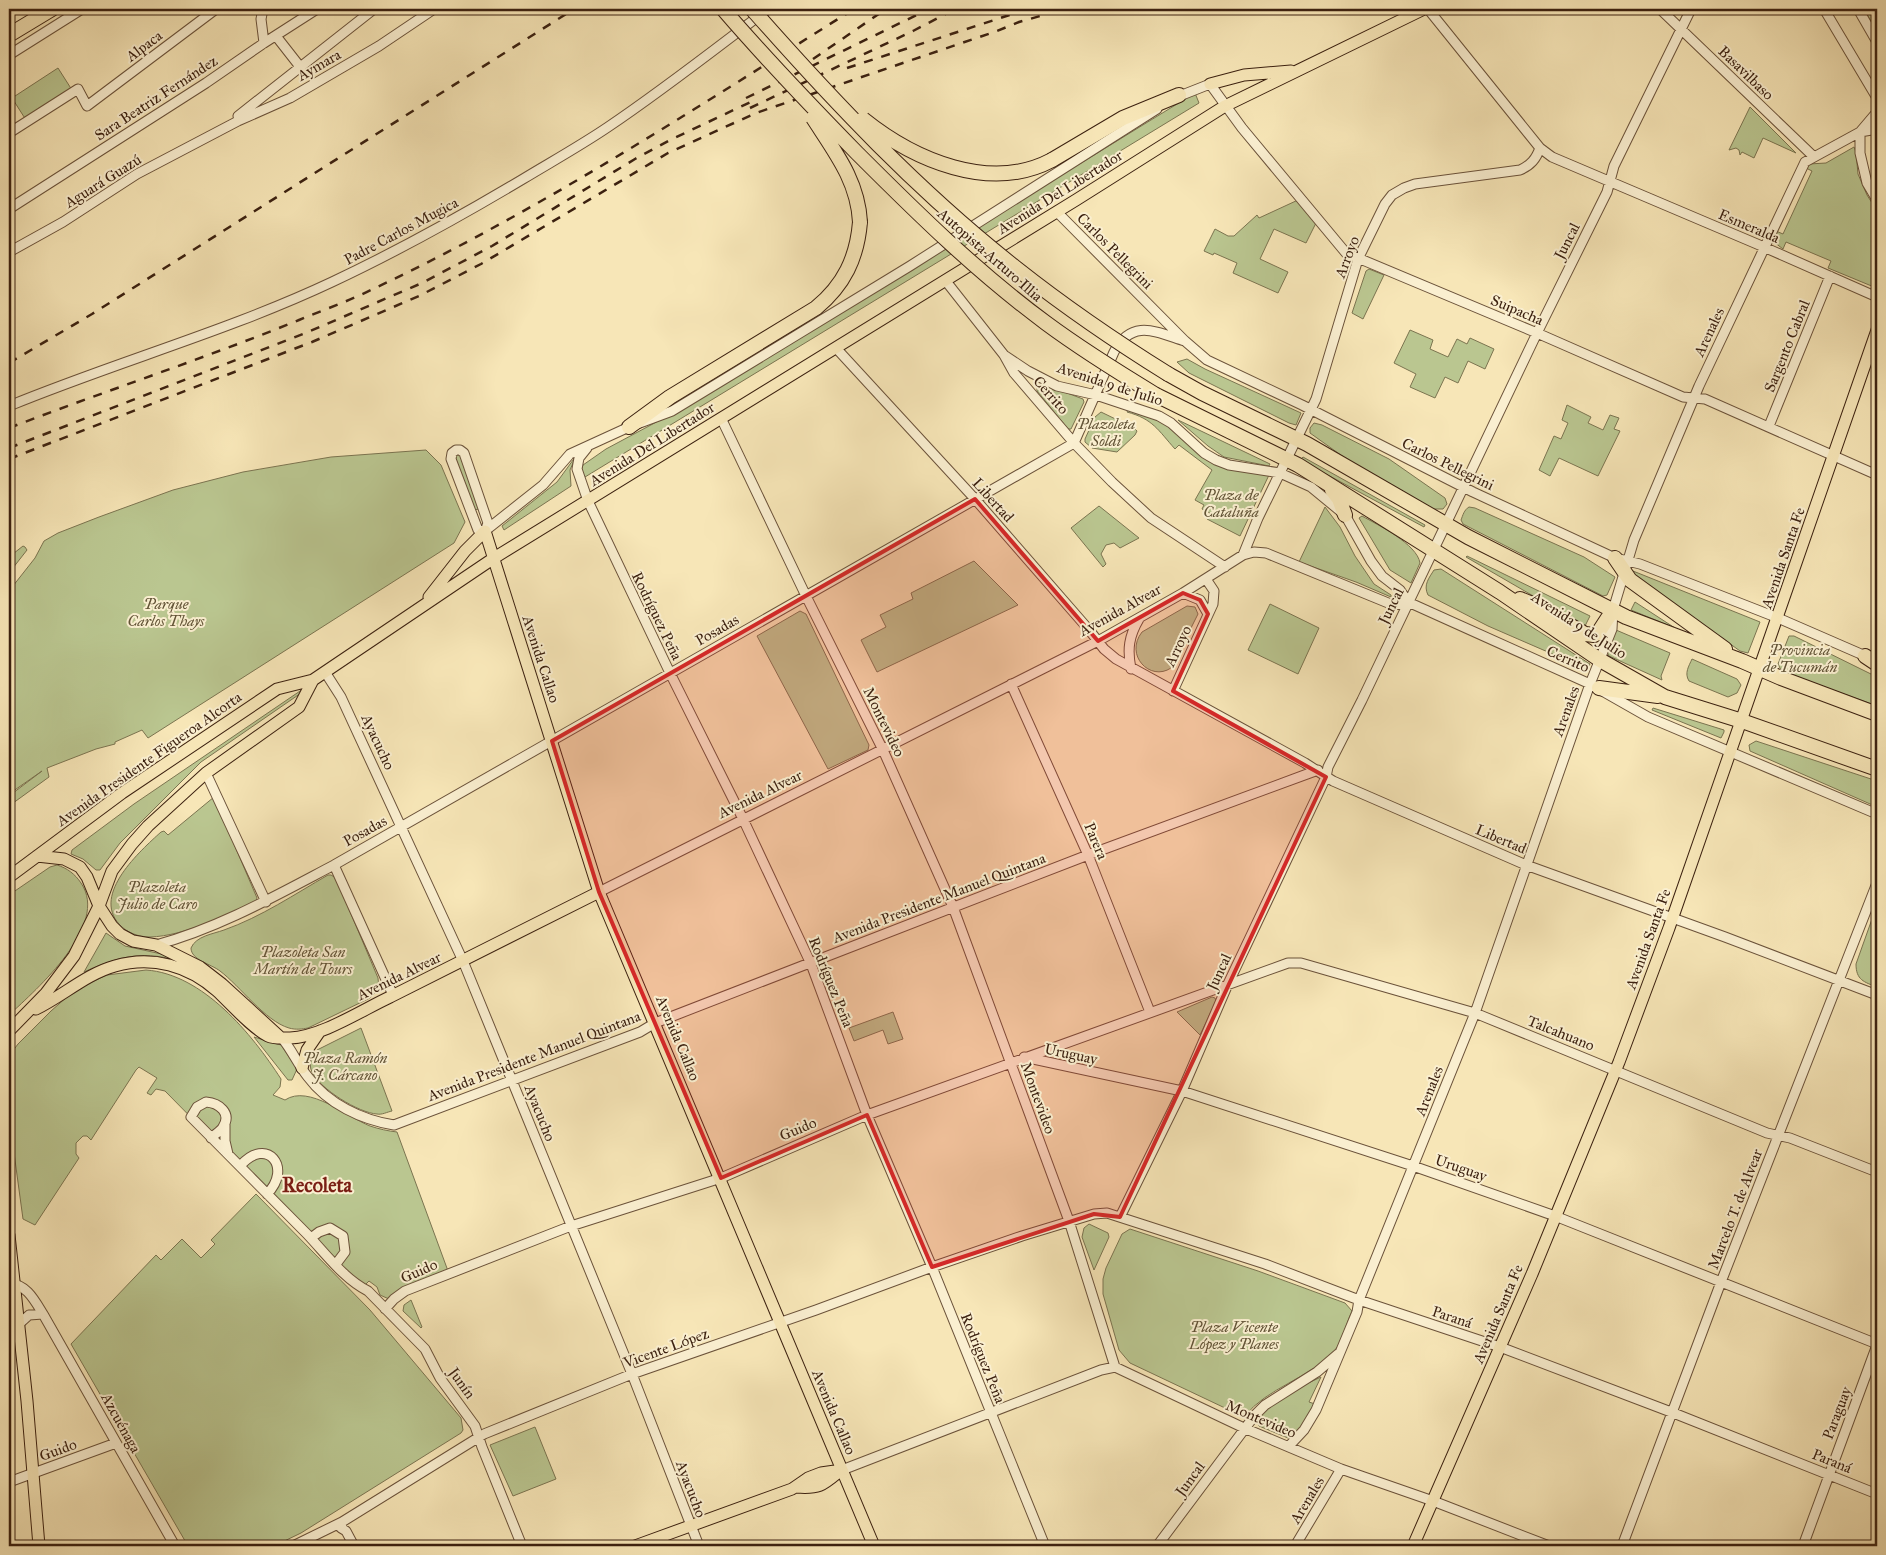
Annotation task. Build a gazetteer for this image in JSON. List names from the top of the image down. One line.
{"streets":{"highway":["Autopista Arturo Illia","Avenida 9 de Julio"],"main road":["Avenida Del Libertador","Avenida Santa Fe","Avenida Alvear","Avenida Callao","Avenida Presidente Figueroa Alcorta"],"street":["Alpaca","Aymara","Basavilbaso","Sara Beatriz Fernández","Aguará Guazú","Esmeralda","Padre Carlos Mugica","Juncal","Carlos Pellegrini","Arroyo","Suipacha","Arenales","Sargento Cabral","Cerrito","Libertad","Rodríguez Peña","Posadas","Montevideo","Ayacucho","Parera","Avenida Presidente Manuel Quintana","Talcahuano","Uruguay","Guido","Marcelo T. de Alvear","Paraná","Vicente López","Junín","Paraguay","Azcuénaga"]},"crossings":[["Aymara","Aguará Guazú"],["Basavilbaso","Juncal"],["Basavilbaso","Arenales"],["Avenida Del Libertador","Carlos Pellegrini"],["Avenida Del Libertador","Suipacha"],["Avenida Del Libertador","Cerrito"],["Avenida Del Libertador","Libertad"],["Avenida Del Libertador","Avenida Alvear"],["Avenida Del Libertador","Rodríguez Peña"],["Avenida Del Libertador","Avenida Callao"],["Avenida Del Libertador","Montevideo"],["Avenida Del Libertador","Ayacucho"],["Avenida Del Libertador","Avenida Presidente Figueroa Alcorta"],["Esmeralda","Juncal"],["Esmeralda","Arenales"],["Esmeralda","Sargento Cabral"],["Juncal","Carlos Pellegrini"],["Juncal","Suipacha"],["Juncal","Arenales"],["Juncal","Avenida 9 de Julio"],["Juncal","Cerrito"],["Juncal","Libertad"],["Juncal","Montevideo"],["Juncal","Avenida Presidente Manuel Quintana"],["Juncal","Talcahuano"],["Juncal","Uruguay"],["Juncal","Guido"],["Juncal","Paraná"],["Carlos Pellegrini","Arroyo"],["Carlos Pellegrini","Arenales"],["Carlos Pellegrini","Avenida Santa Fe"],["Autopista Arturo Illia","Arroyo"],["Autopista Arturo Illia","Avenida 9 de Julio"],["Arroyo","Suipacha"],["Arroyo","Avenida 9 de Julio"],["Arroyo","Cerrito"],["Arroyo","Libertad"],["Arroyo","Avenida Alvear"],["Suipacha","Arenales"],["Suipacha","Sargento Cabral"],["Suipacha","Avenida Santa Fe"],["Arenales","Avenida 9 de Julio"],["Arenales","Cerrito"],["Arenales","Libertad"],["Arenales","Montevideo"],["Arenales","Talcahuano"],["Arenales","Uruguay"],["Arenales","Paraná"],["Avenida 9 de Julio","Cerrito"],["Avenida 9 de Julio","Avenida Santa Fe"],["Cerrito","Avenida Santa Fe"],["Cerrito","Avenida Alvear"],["Cerrito","Posadas"],["Libertad","Avenida Santa Fe"],["Libertad","Avenida Alvear"],["Libertad","Posadas"],["Libertad","Avenida Presidente Manuel Quintana"],["Libertad","Marcelo T. de Alvear"],["Avenida Santa Fe","Montevideo"],["Avenida Santa Fe","Talcahuano"],["Avenida Santa Fe","Uruguay"],["Avenida Santa Fe","Paraná"],["Avenida Alvear","Rodríguez Peña"],["Avenida Alvear","Avenida Callao"],["Avenida Alvear","Montevideo"],["Avenida Alvear","Ayacucho"],["Avenida Alvear","Parera"],["Rodríguez Peña","Posadas"],["Rodríguez Peña","Avenida Presidente Manuel Quintana"],["Rodríguez Peña","Guido"],["Rodríguez Peña","Vicente López"],["Posadas","Avenida Callao"],["Posadas","Montevideo"],["Posadas","Ayacucho"],["Avenida Callao","Avenida Presidente Manuel Quintana"],["Avenida Callao","Guido"],["Avenida Callao","Vicente López"],["Montevideo","Avenida Presidente Manuel Quintana"],["Montevideo","Guido"],["Montevideo","Paraná"],["Montevideo","Vicente López"],["Ayacucho","Avenida Presidente Manuel Quintana"],["Ayacucho","Guido"],["Ayacucho","Vicente López"],["Parera","Avenida Presidente Manuel Quintana"],["Parera","Guido"],["Talcahuano","Guido"],["Talcahuano","Marcelo T. de Alvear"],["Uruguay","Guido"],["Uruguay","Marcelo T. de Alvear"],["Uruguay","Paraguay"],["Guido","Junín"],["Guido","Azcuénaga"],["Marcelo T. de Alvear","Paraná"],["Paraná","Vicente López"],["Paraná","Paraguay"],["Vicente López","Junín"]],"districts":["Recoleta"],"parks":["Plazoleta Soldi","Plaza de Cataluña","Parque Carlos Thays","Provincia de Tucumán","Plazoleta Julio de Caro","Plazoleta San Martín de Tours","Plaza Ramón J. Cárcano","Plaza Vicente López y Planes"]}
